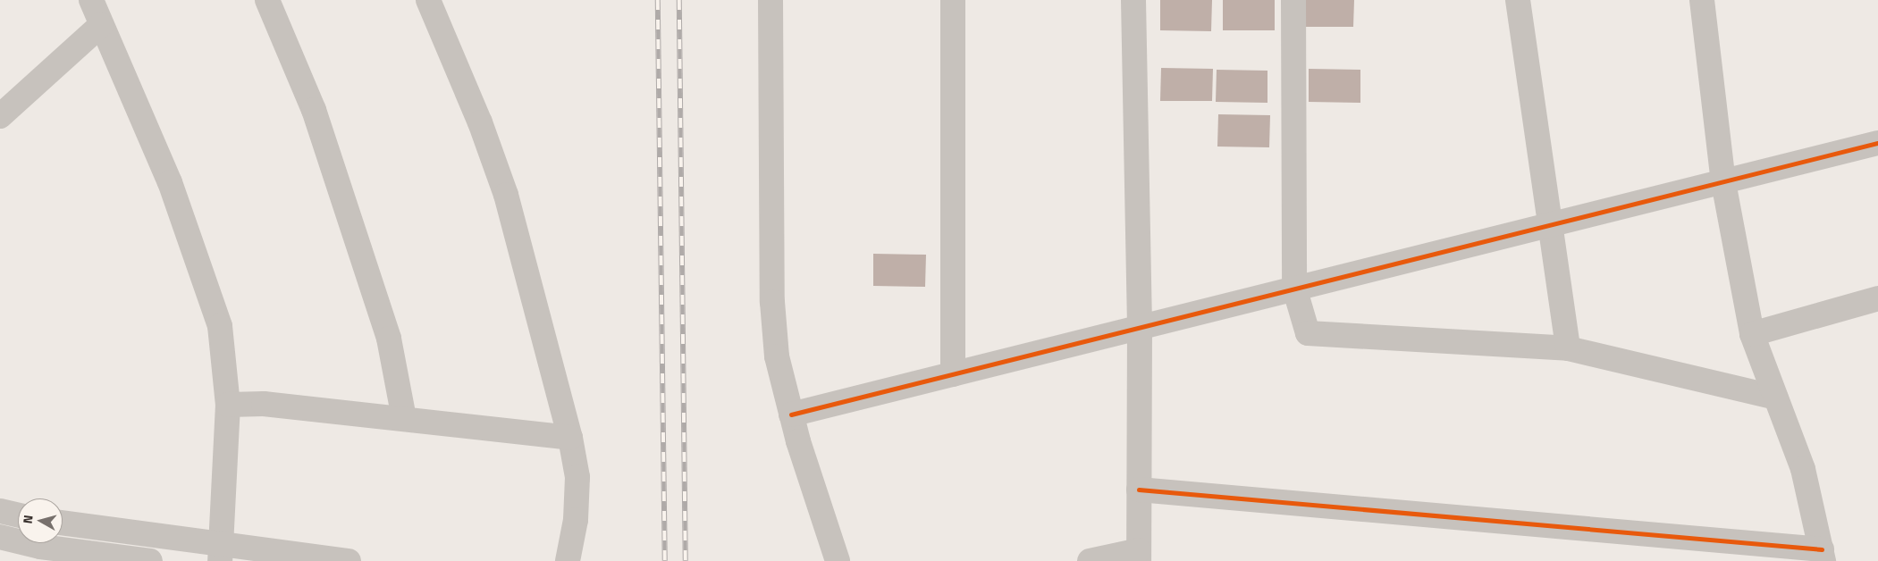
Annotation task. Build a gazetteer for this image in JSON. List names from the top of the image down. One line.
{"north":"left"}
